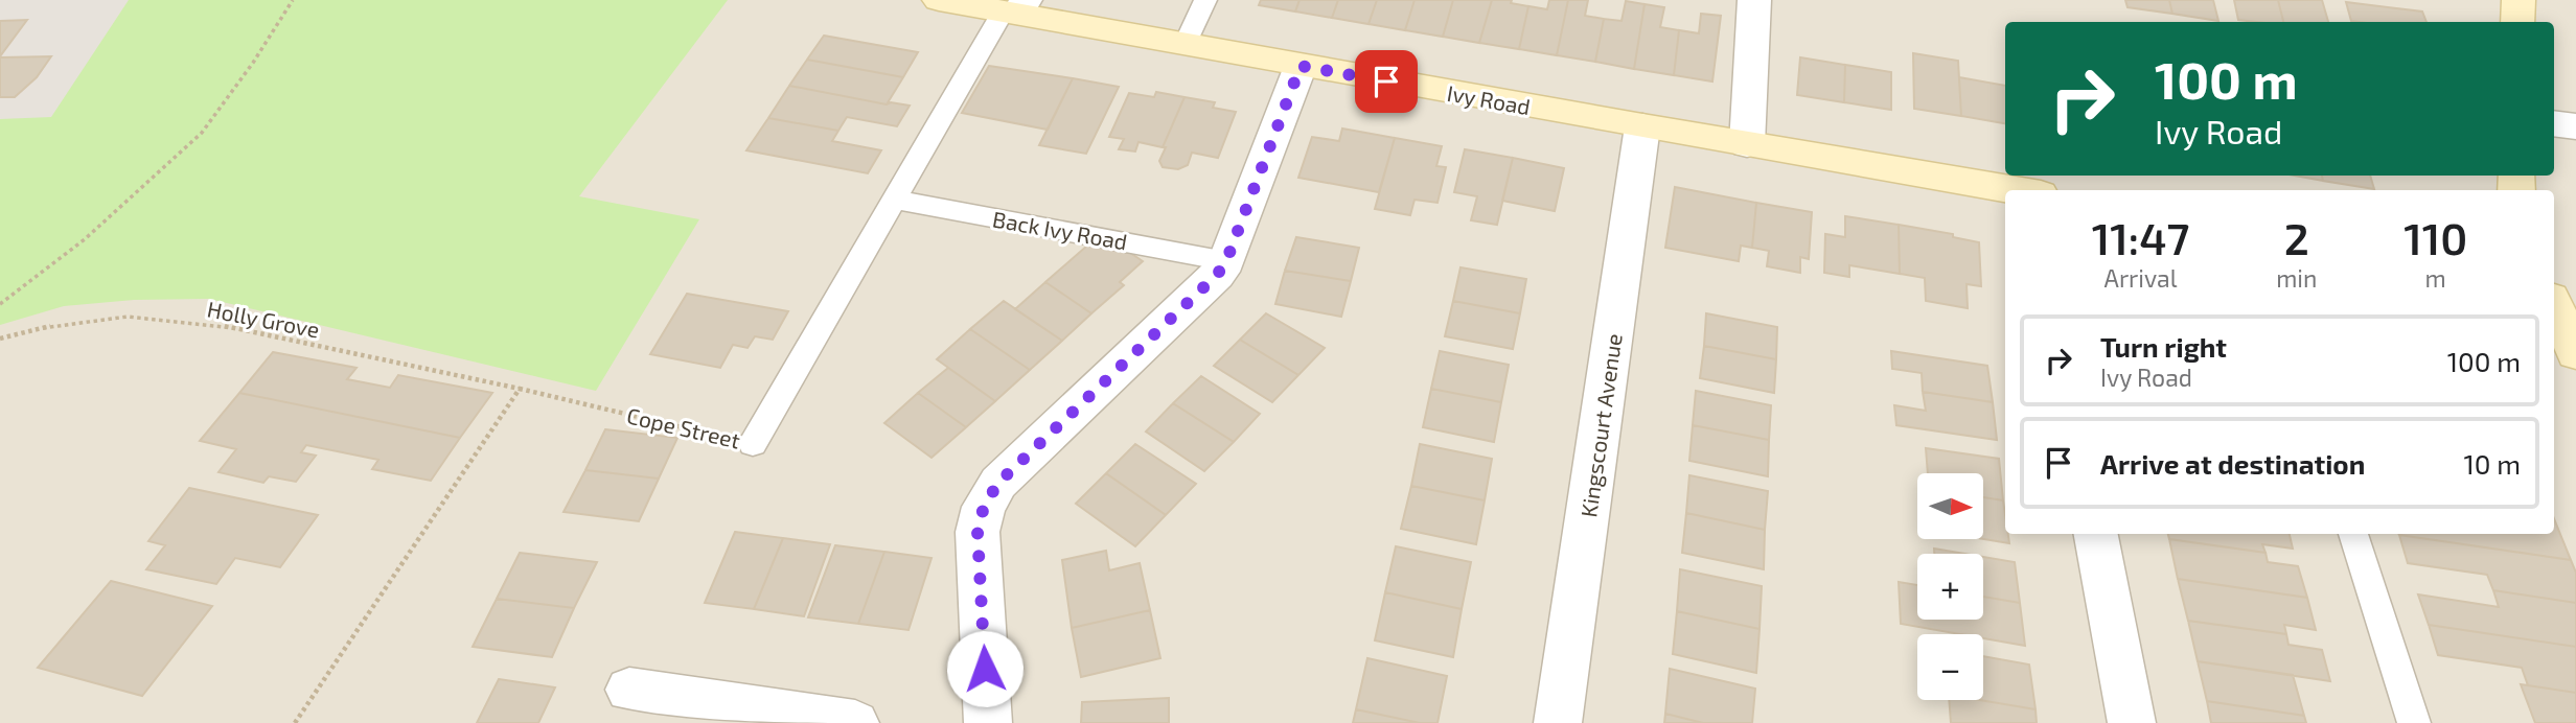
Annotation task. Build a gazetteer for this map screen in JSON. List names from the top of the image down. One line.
{"streets":{"street":["Ivy Road","Kingscourt Avenue"],"lane":["Back Ivy Road","Cope Street"],"path":["Holly Grove"]},"crossings":[["Ivy Road","Kingscourt Avenue"],["Ivy Road","Cope Street"],["Back Ivy Road","Cope Street"],["Holly Grove","Cope Street"]],"north":"right","page":{"turn":["100 m","Ivy Road"],"eta":["11:47","Arrival","2","min","110","m"],"list":[{"name":"Turn right","note":"Ivy Road","value":"100 m"},{"name":"Arrive at destination","value":"10 m"}],"map_buttons":["+","−"]}}
